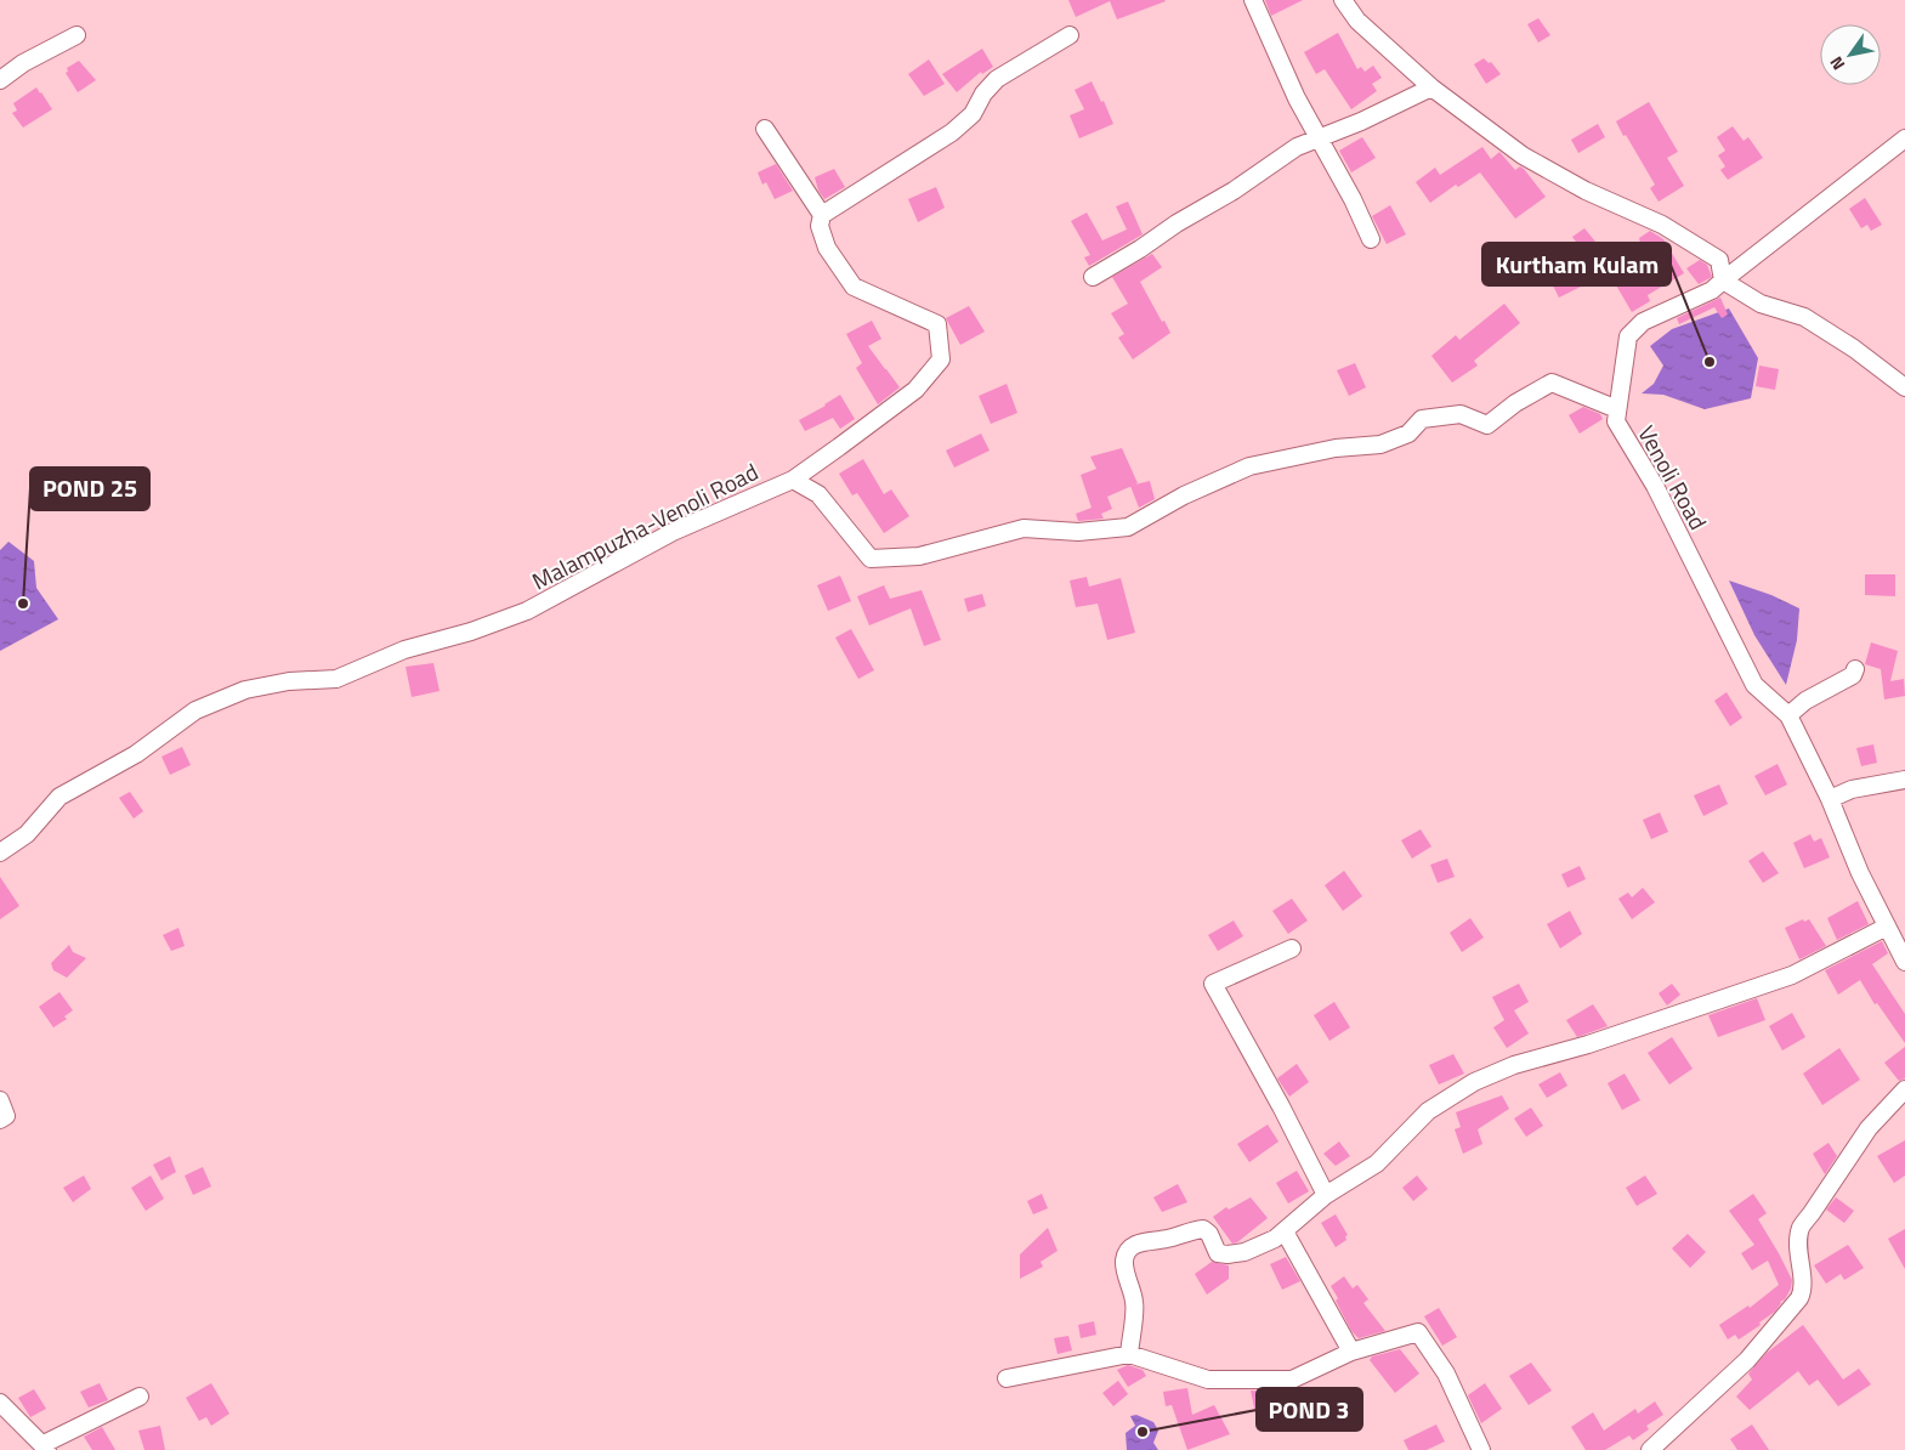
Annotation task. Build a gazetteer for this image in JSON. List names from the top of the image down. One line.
{"streets":{"street":["Venoli Road","Malampuzha-Venoli Road"]},"crossings":[["Venoli Road","Malampuzha-Venoli Road"]],"places":["Kurtham Kulam","POND 25","POND 3"],"north":"bottom left"}
